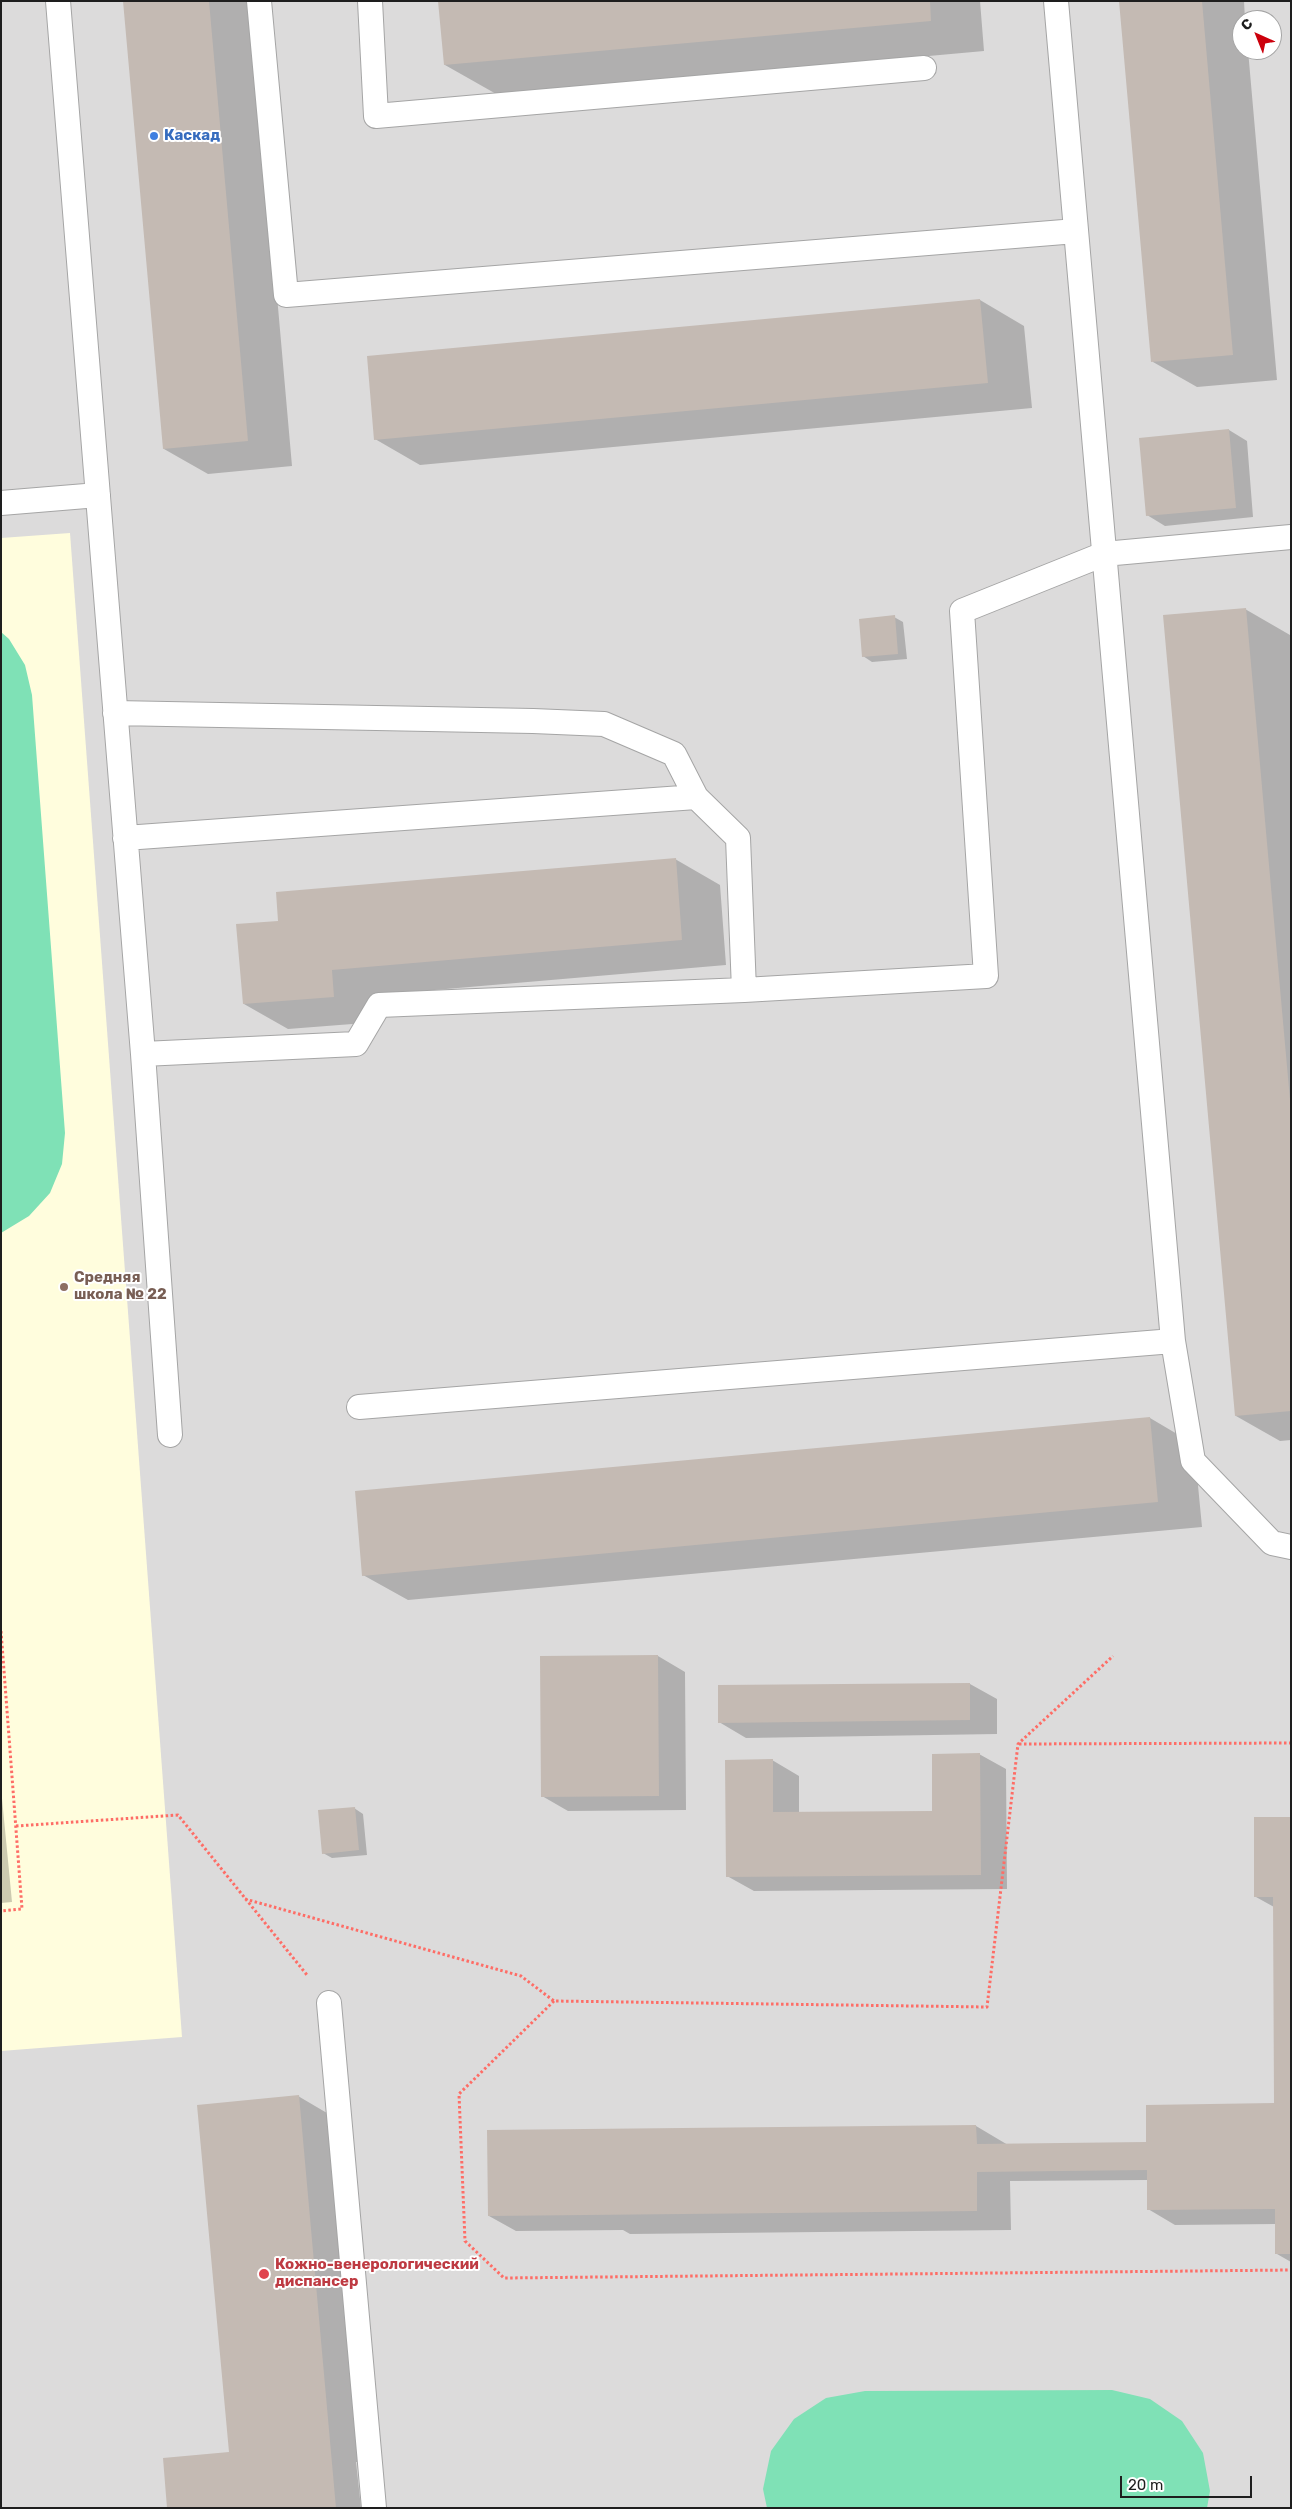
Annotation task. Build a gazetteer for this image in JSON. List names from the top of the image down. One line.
{"places":["Каскад","Средняя школа № 22","Кожно-венерологический диспансер"],"scale_bar":"20 m","north":"top left"}
